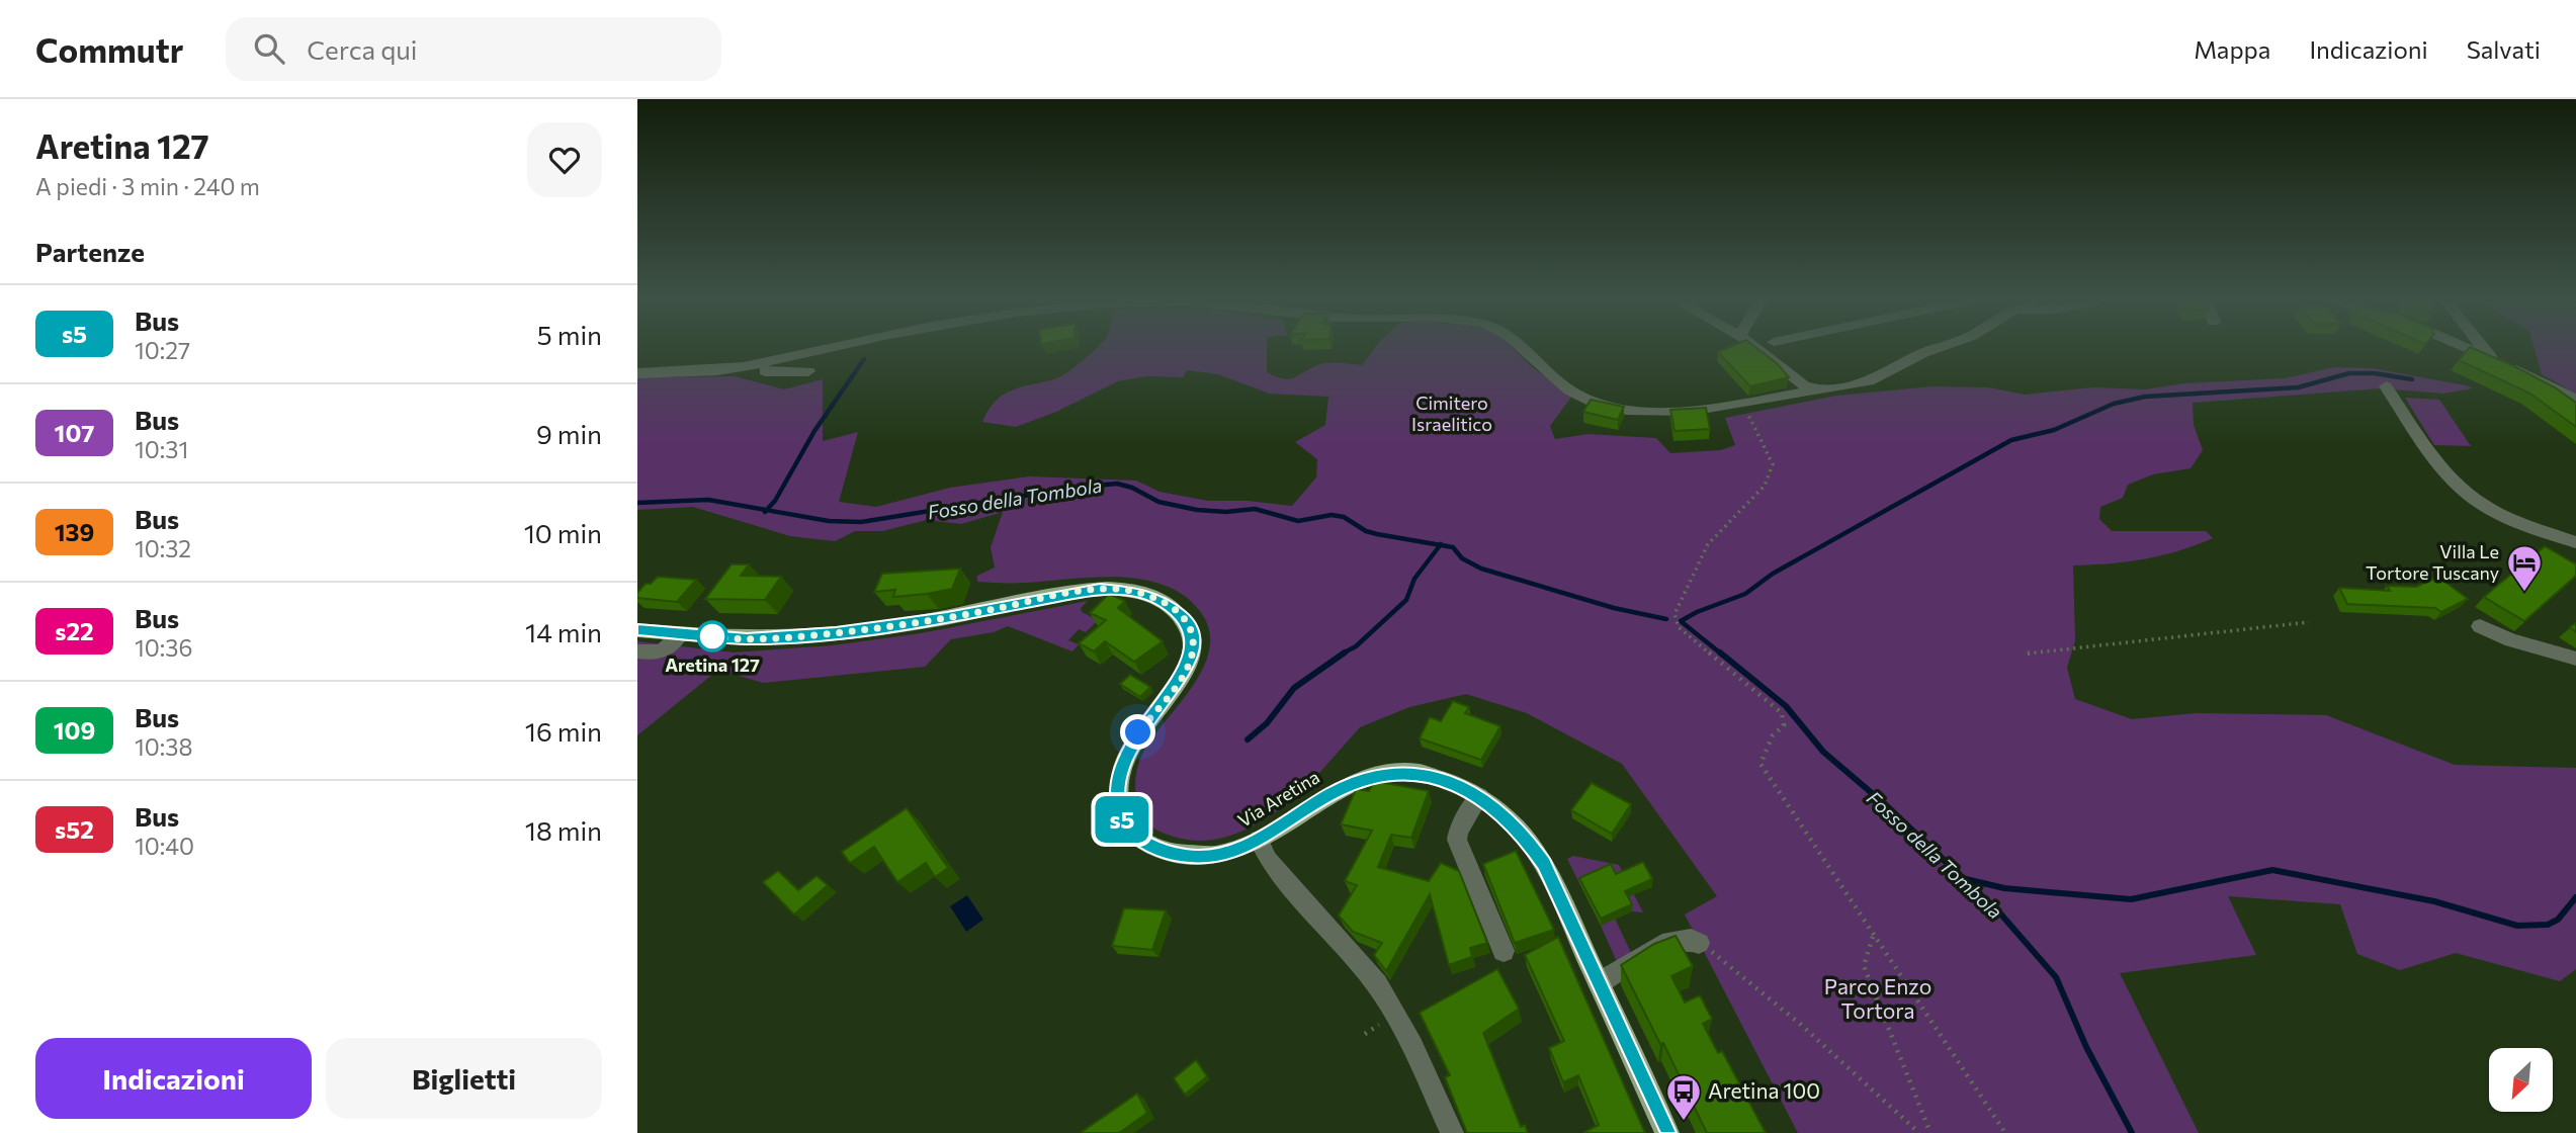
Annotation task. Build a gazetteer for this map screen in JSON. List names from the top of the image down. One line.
{"streets":{"main road":["Via Aretina"]},"water":["Fosso della Tombola"],"parks":["Cimitero Israelitico","Parco Enzo Tortora"],"places":{"hotel":["Villa Le Tortore Tuscany"],"other":["Aretina 127"],"bus stop":["Aretina 100"]},"lines":["bus line s5"],"north":"bottom left","page":{"header":"Commutr","search":"Cerca qui","nav":["Mappa","Indicazioni","Salvati"],"heading":[["Aretina 127","A piedi · 3 min · 240 m"],"Partenze"],"on_map":"s5","list":[{"mark":"s5","name":"Bus","note":"10:27","value":"5 min"},{"mark":"107","name":"Bus","note":"10:31","value":"9 min"},{"mark":"139","name":"Bus","note":"10:32","value":"10 min"},{"mark":"s22","name":"Bus","note":"10:36","value":"14 min"},{"mark":"109","name":"Bus","note":"10:38","value":"16 min"},{"mark":"s52","name":"Bus","note":"10:40","value":"18 min"}],"buttons":["Indicazioni","Biglietti"]}}
